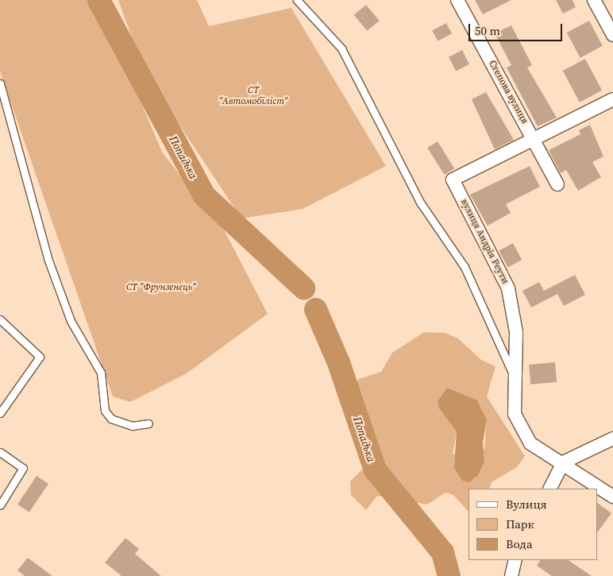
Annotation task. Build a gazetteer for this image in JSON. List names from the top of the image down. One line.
{"streets":{"street":["Степова вулиця","вулиця Андрія Реути"]},"crossings":[["Степова вулиця","вулиця Андрія Реути"]],"water":["Попадька"],"parks":["СТ \"Автомобіліст\"","СТ \"Фрунзенець\""],"legend":["Вулиця","Парк","Вода"],"scale_bar":"50 m"}
